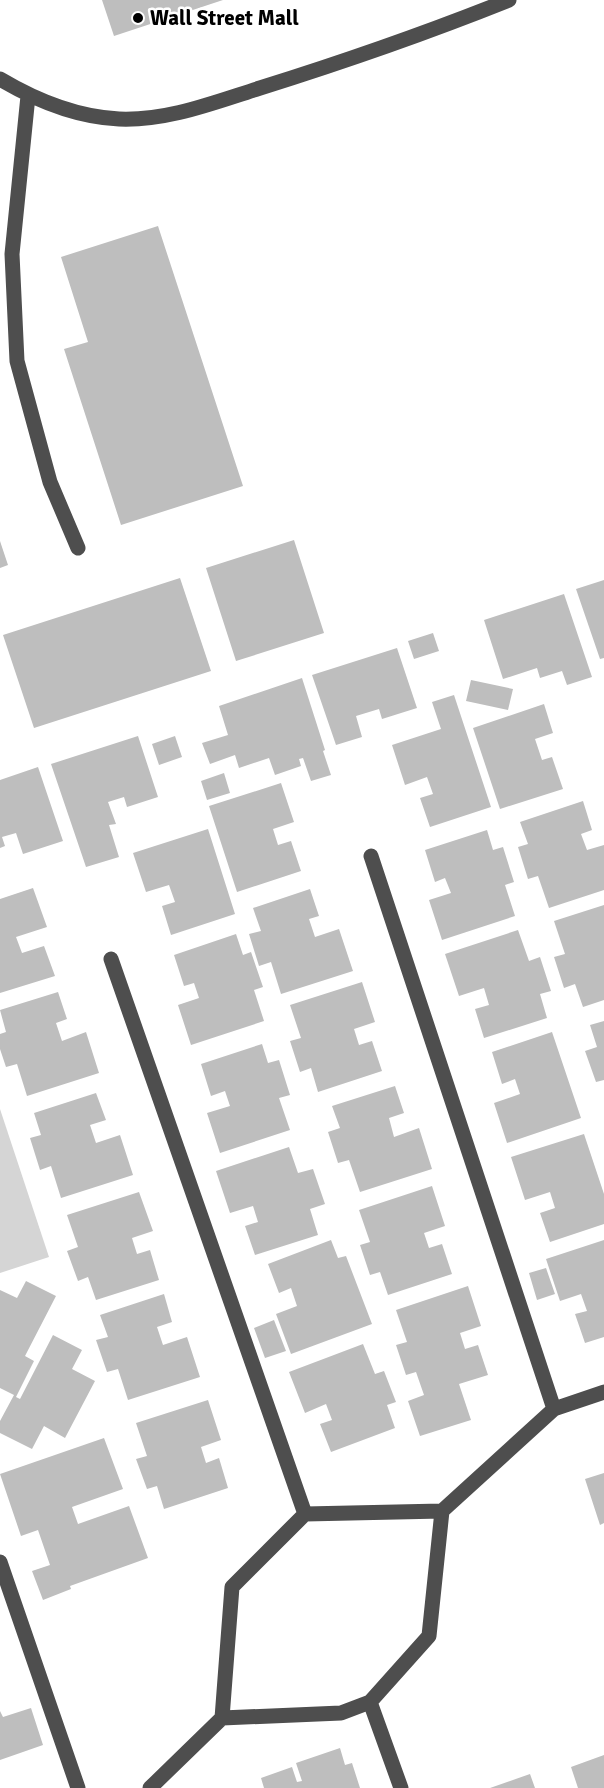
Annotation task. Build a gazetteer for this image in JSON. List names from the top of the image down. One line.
{"places":["Wall Street Mall"]}
